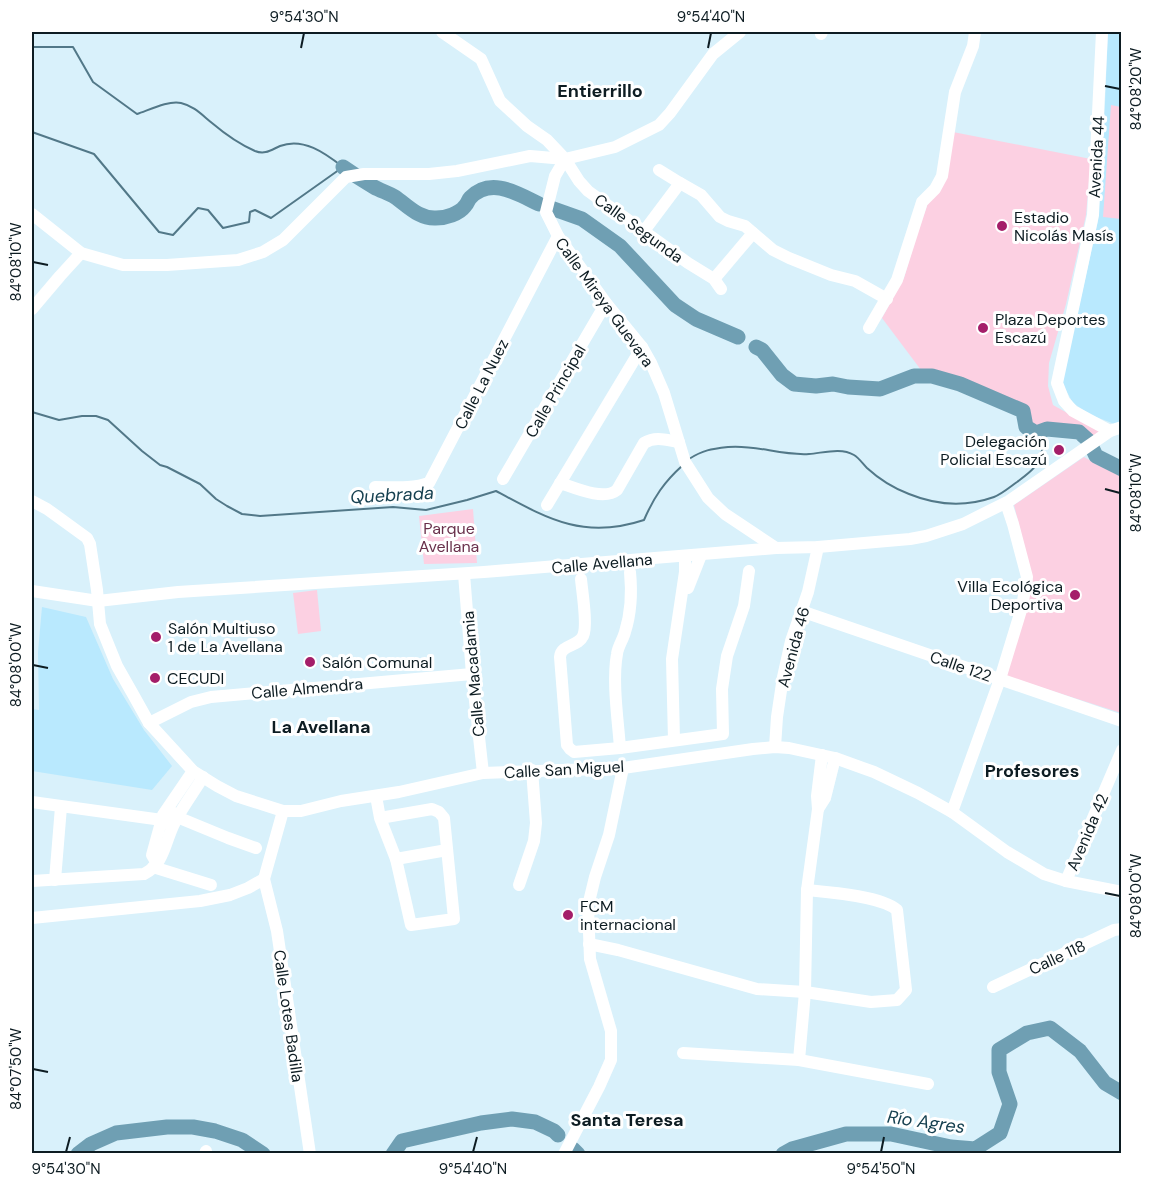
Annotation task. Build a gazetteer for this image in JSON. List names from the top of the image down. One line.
{"streets":{"street":["Avenida 44","Calle Segunda","Calle Mireya Guevara","Calle La Nuez","Calle Principal","Calle Avellana","Avenida 46","Calle 122","Calle Macadamia","Calle Almendra","Calle San Miguel","Avenida 42","Calle 118","Calle Lotes Badilla"]},"crossings":[["Avenida 44","Calle Avellana"],["Calle Segunda","Calle Mireya Guevara"],["Calle Mireya Guevara","Calle La Nuez"],["Calle Mireya Guevara","Calle Principal"],["Calle Mireya Guevara","Calle Avellana"],["Calle Avellana","Avenida 46"],["Calle Avellana","Calle Macadamia"],["Avenida 46","Calle 122"],["Avenida 46","Calle San Miguel"],["Calle Macadamia","Calle Almendra"],["Calle Macadamia","Calle San Miguel"],["Calle San Miguel","Avenida 42"]],"districts":["Entierrillo","La Avellana","Profesores","Santa Teresa"],"water":["Quebrada","Río Agres"],"parks":["Parque Avellana"],"places":["Estadio Nicolás Masís","Plaza Deportes Escazú","Delegación Policial Escazú","Villa Ecológica Deportiva","Salón Multiuso 1 de La Avellana","Salón Comunal","CECUDI","FCM internacional"],"coordinates":["9°54'30\"N","9°54'40\"N","84°08'20\"W","84°08'10\"W","84°08'00\"W","84°07'50\"W","9°54'50\"N"]}
